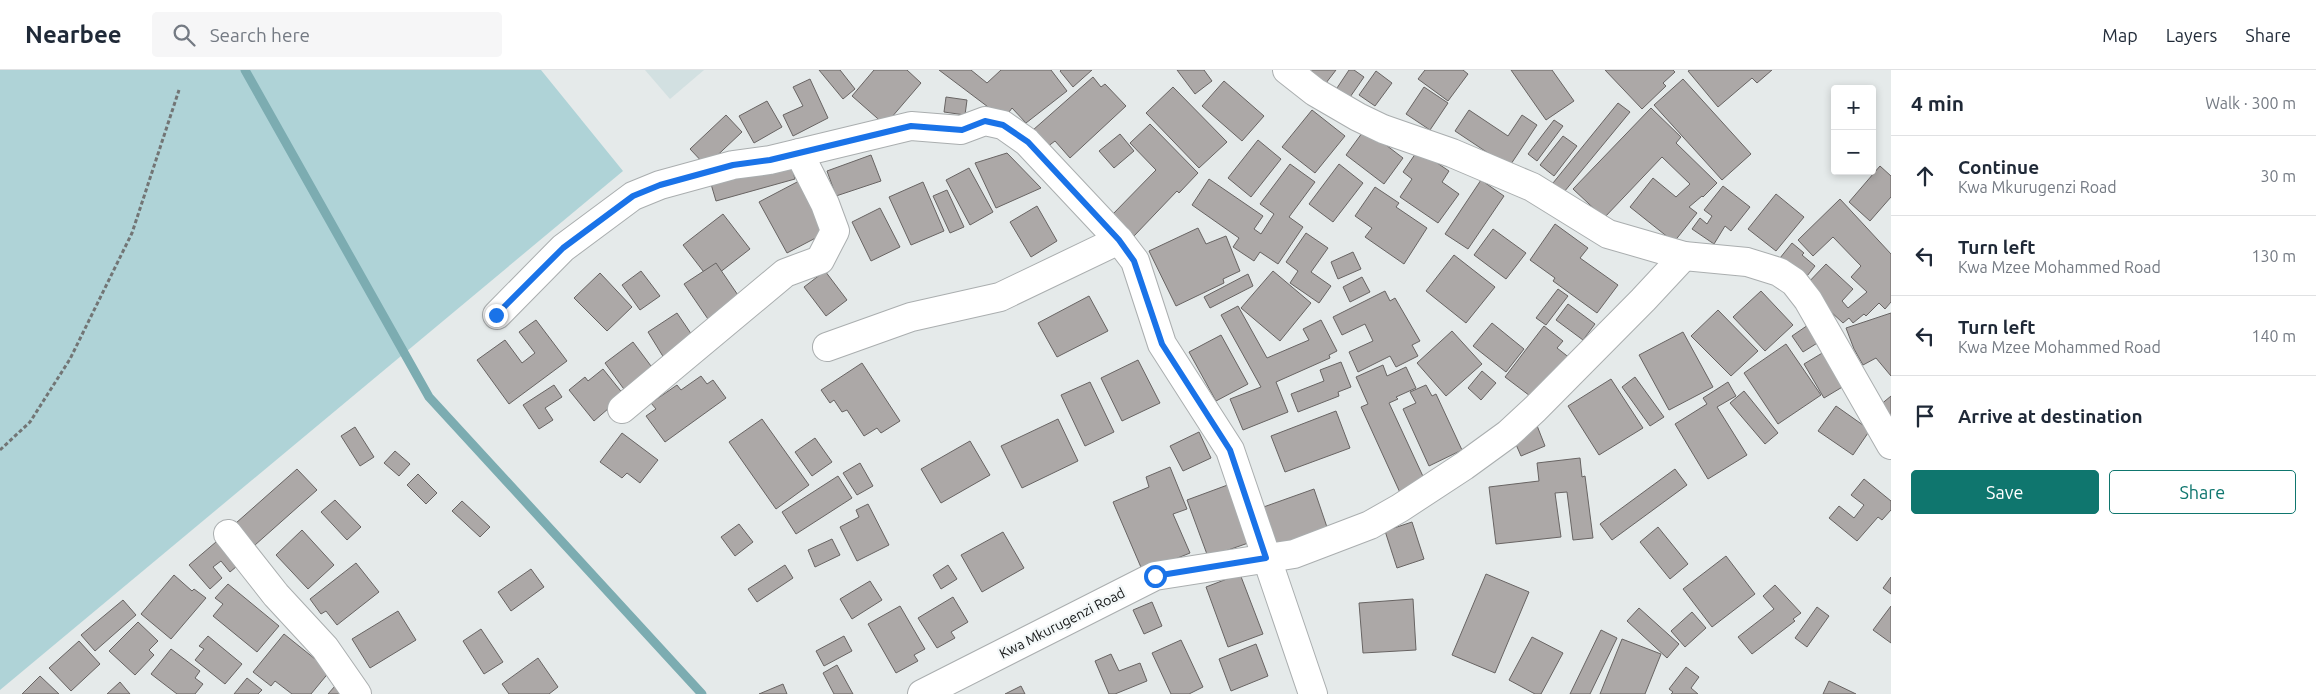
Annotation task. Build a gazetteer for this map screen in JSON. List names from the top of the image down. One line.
{"streets":{"street":["Kwa Mkurugenzi Road"]},"page":{"header":"Nearbee","search":"Search here","nav":["Map","Layers","Share"],"heading":["4 min","Walk · 300 m"],"map_buttons":["+","−"],"list":[["Continue","Kwa Mkurugenzi Road","30 m"],["Turn left","Kwa Mzee Mohammed Road","130 m"],["Turn left","Kwa Mzee Mohammed Road","140 m"],"Arrive at destination"],"buttons":["Save","Share"]}}
